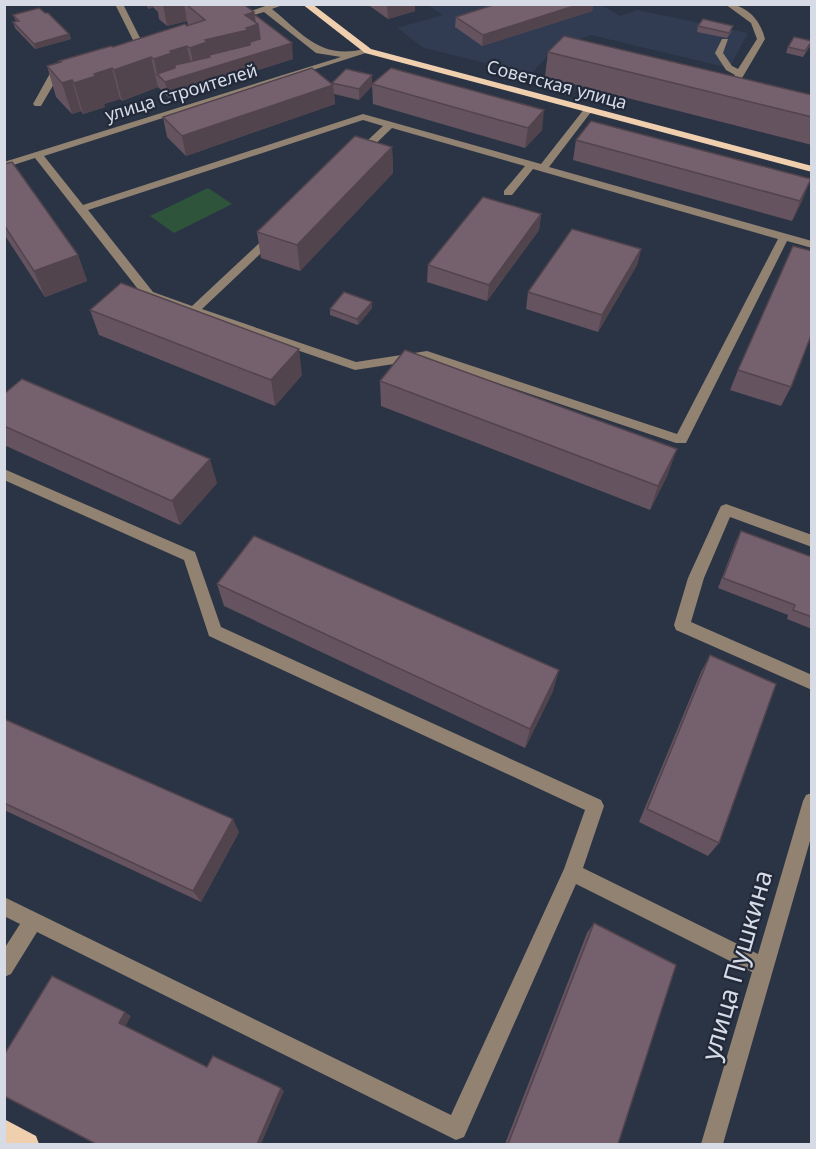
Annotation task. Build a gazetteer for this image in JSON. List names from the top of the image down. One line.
{"streets":{"main road":["Советская улица"],"street":["улица Строителей","улица Пушкина"]},"crossings":[["Советская улица","улица Строителей"]]}
